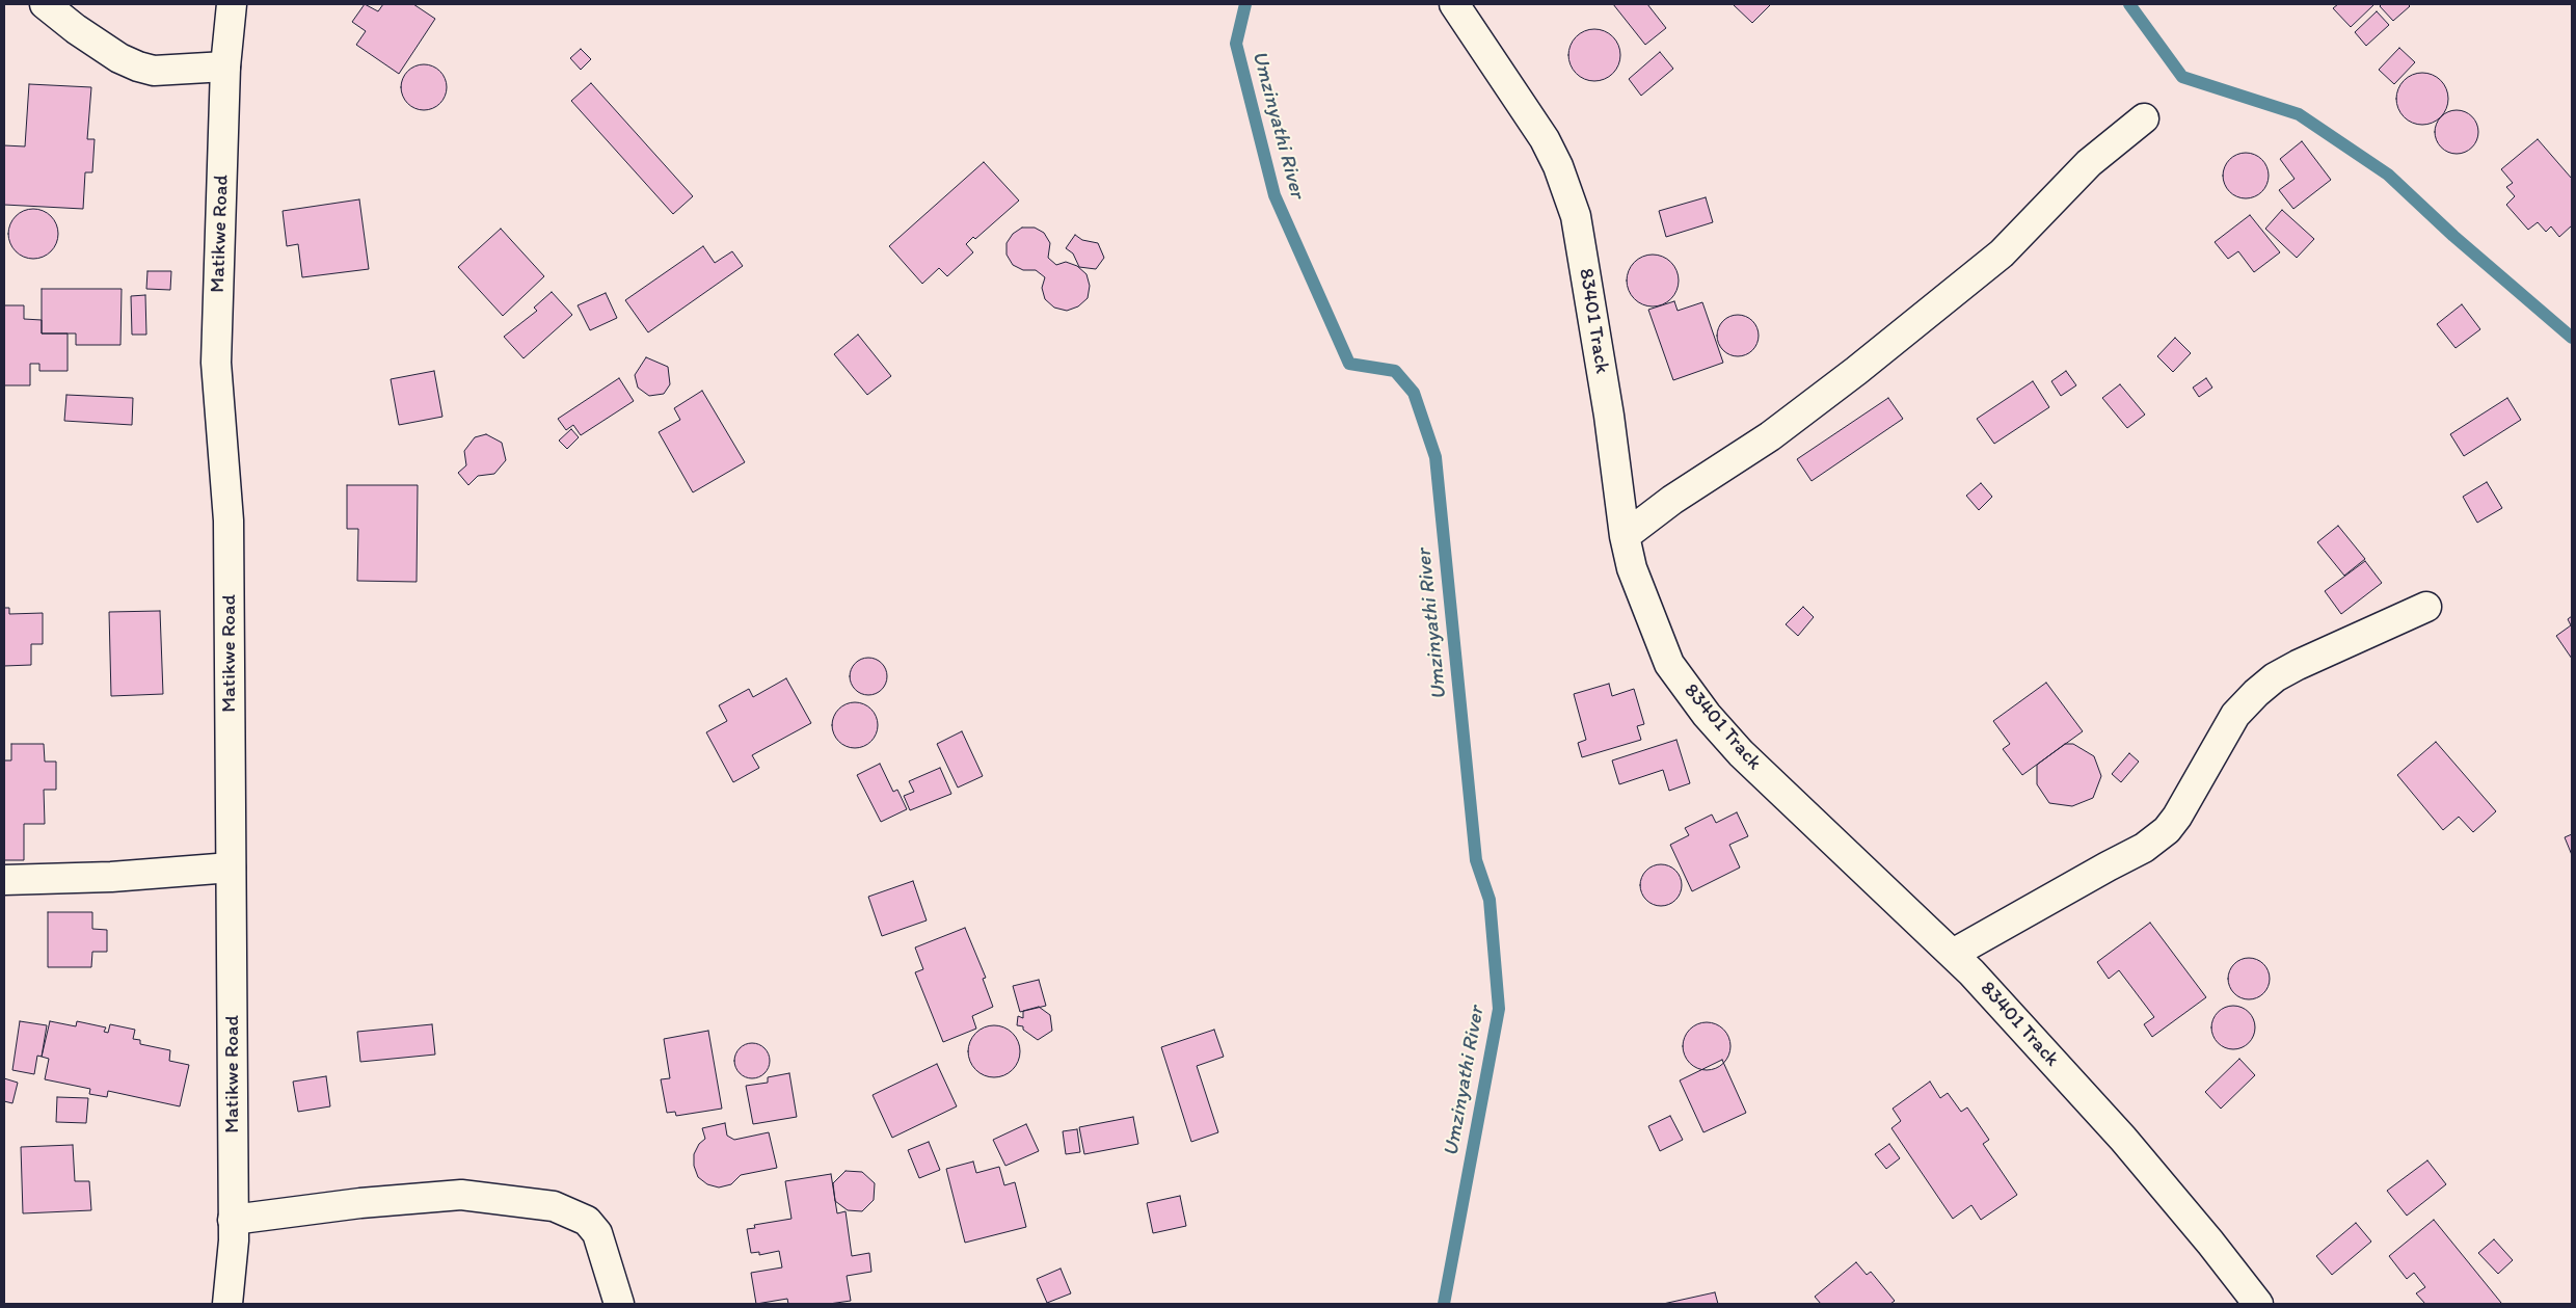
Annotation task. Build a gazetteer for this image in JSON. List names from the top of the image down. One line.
{"streets":{"street":["Matikwe Road","83401 Track"]},"water":["Umzinyathi River"]}
